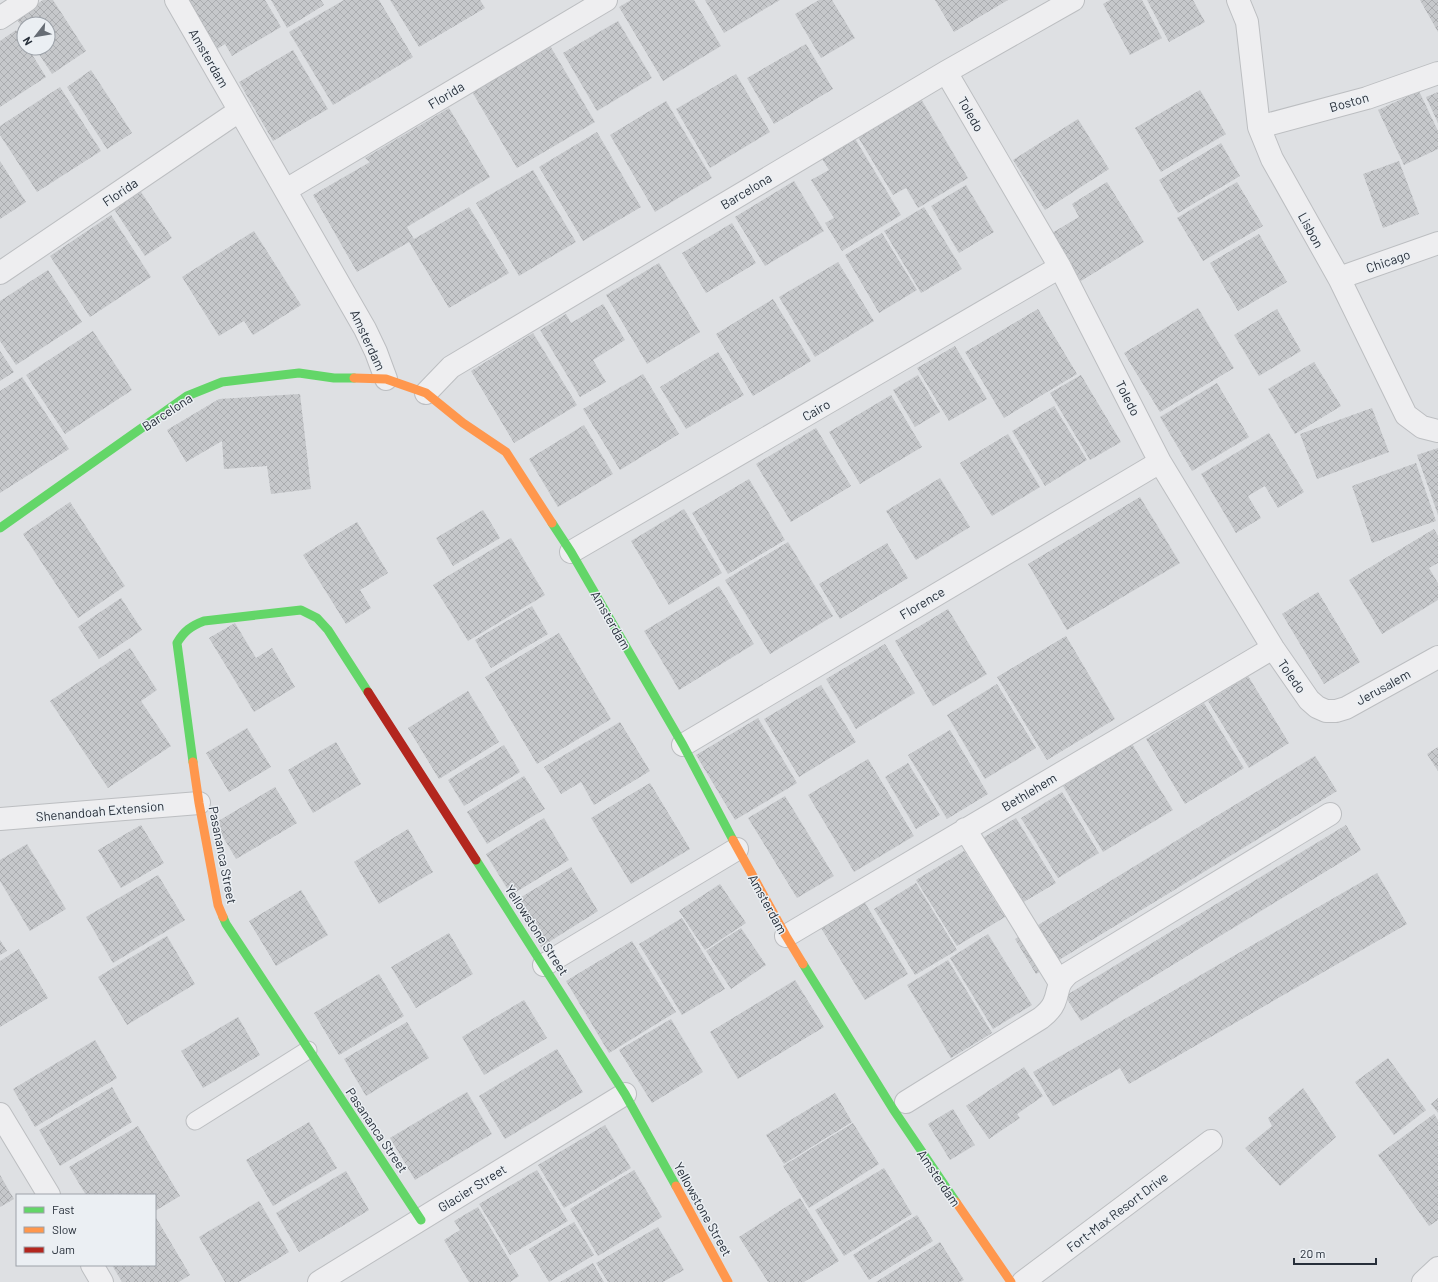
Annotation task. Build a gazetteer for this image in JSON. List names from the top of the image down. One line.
{"streets":{"street":["Amsterdam","Florida","Boston","Toledo","Barcelona","Lisbon","Chicago","Cairo","Florence","Jerusalem","Bethlehem","Shenandoah Extension","Pasananca Street","Yellowstone Street","Glacier Street","Fort-Max Resort Drive"]},"crossings":[["Amsterdam","Florida"],["Amsterdam","Barcelona"],["Amsterdam","Cairo"],["Amsterdam","Florence"],["Amsterdam","Bethlehem"],["Boston","Lisbon"],["Toledo","Barcelona"],["Toledo","Cairo"],["Toledo","Florence"],["Toledo","Jerusalem"],["Toledo","Bethlehem"],["Lisbon","Chicago"],["Shenandoah Extension","Pasananca Street"],["Pasananca Street","Yellowstone Street"],["Pasananca Street","Glacier Street"],["Yellowstone Street","Glacier Street"]],"legend":["Fast","Slow","Jam"],"scale_bar":"20 m","north":"bottom left"}
